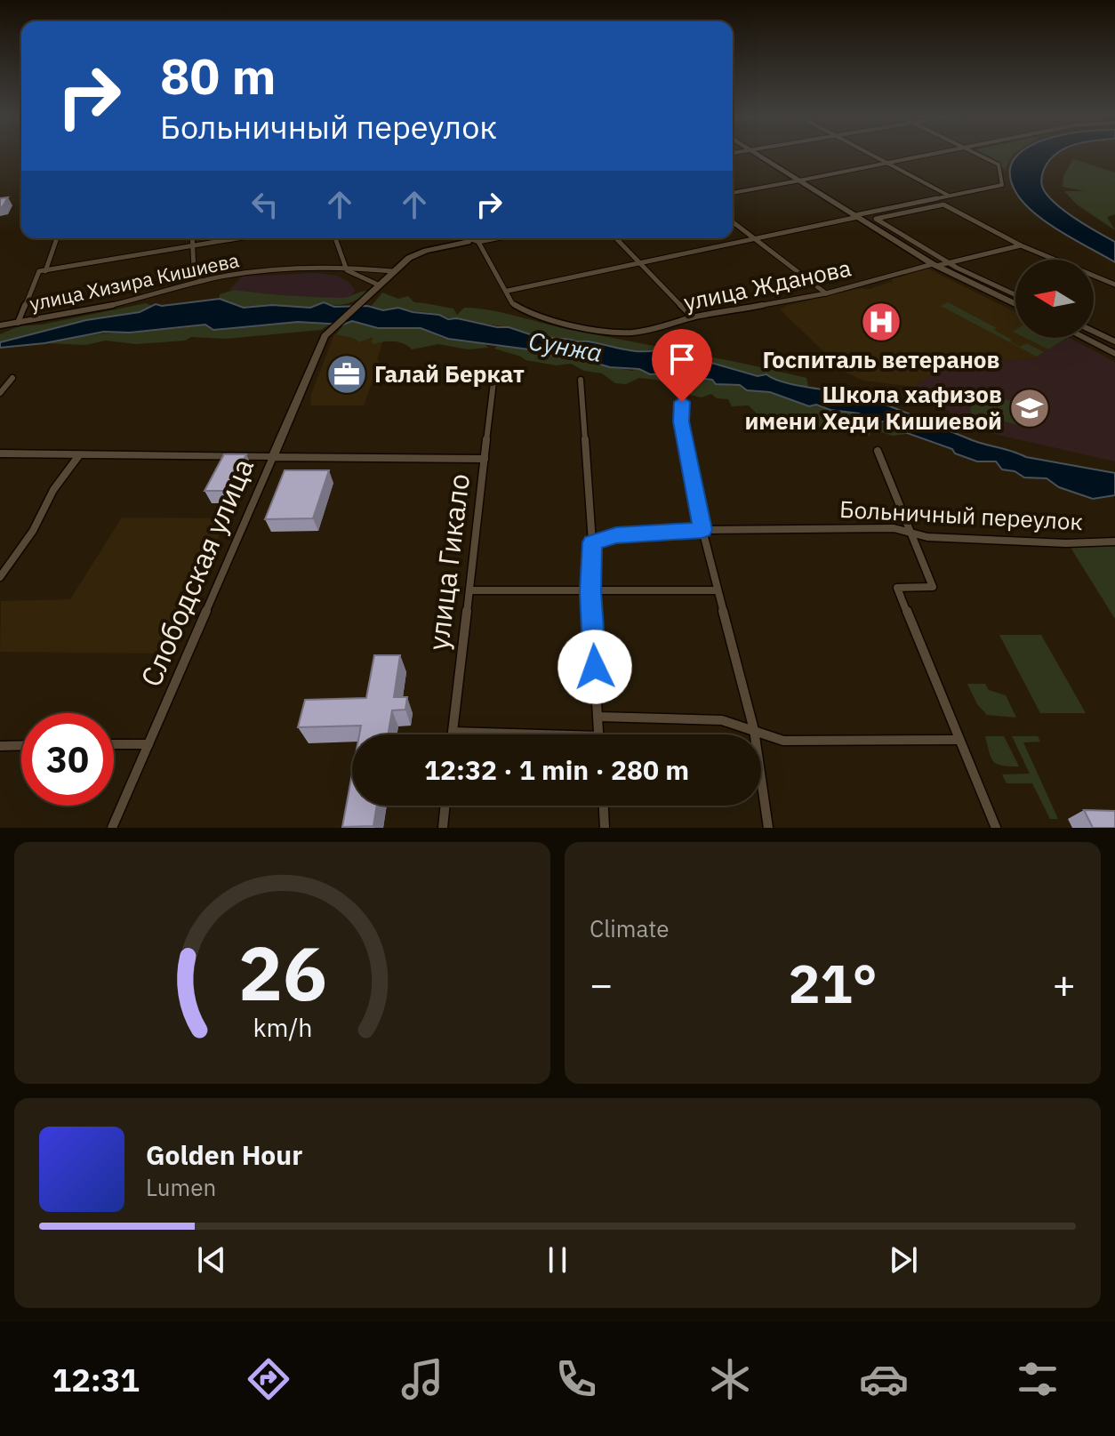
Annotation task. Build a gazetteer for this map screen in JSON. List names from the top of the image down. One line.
{"streets":{"street":["улица Хизира Кишиева","улица Жданова","Больничный переулок","улица Гикало","Слободская улица"]},"water":["Сунжа"],"places":{"hospital":["Госпиталь ветеранов"],"office":["Галай Беркат"],"school or university":["Школа хафизов имени Хеди Кишиевой"]},"north":"left","page":{"turn":["80 m","Больничный переулок"],"limit":"30","trip":"12:32 · 1 min · 280 m","tile":"Climate","heat":["−","21°","+"],"song":["Golden Hour","Lumen"],"tabs":"12:31","gauge":["26","km/h"]}}
